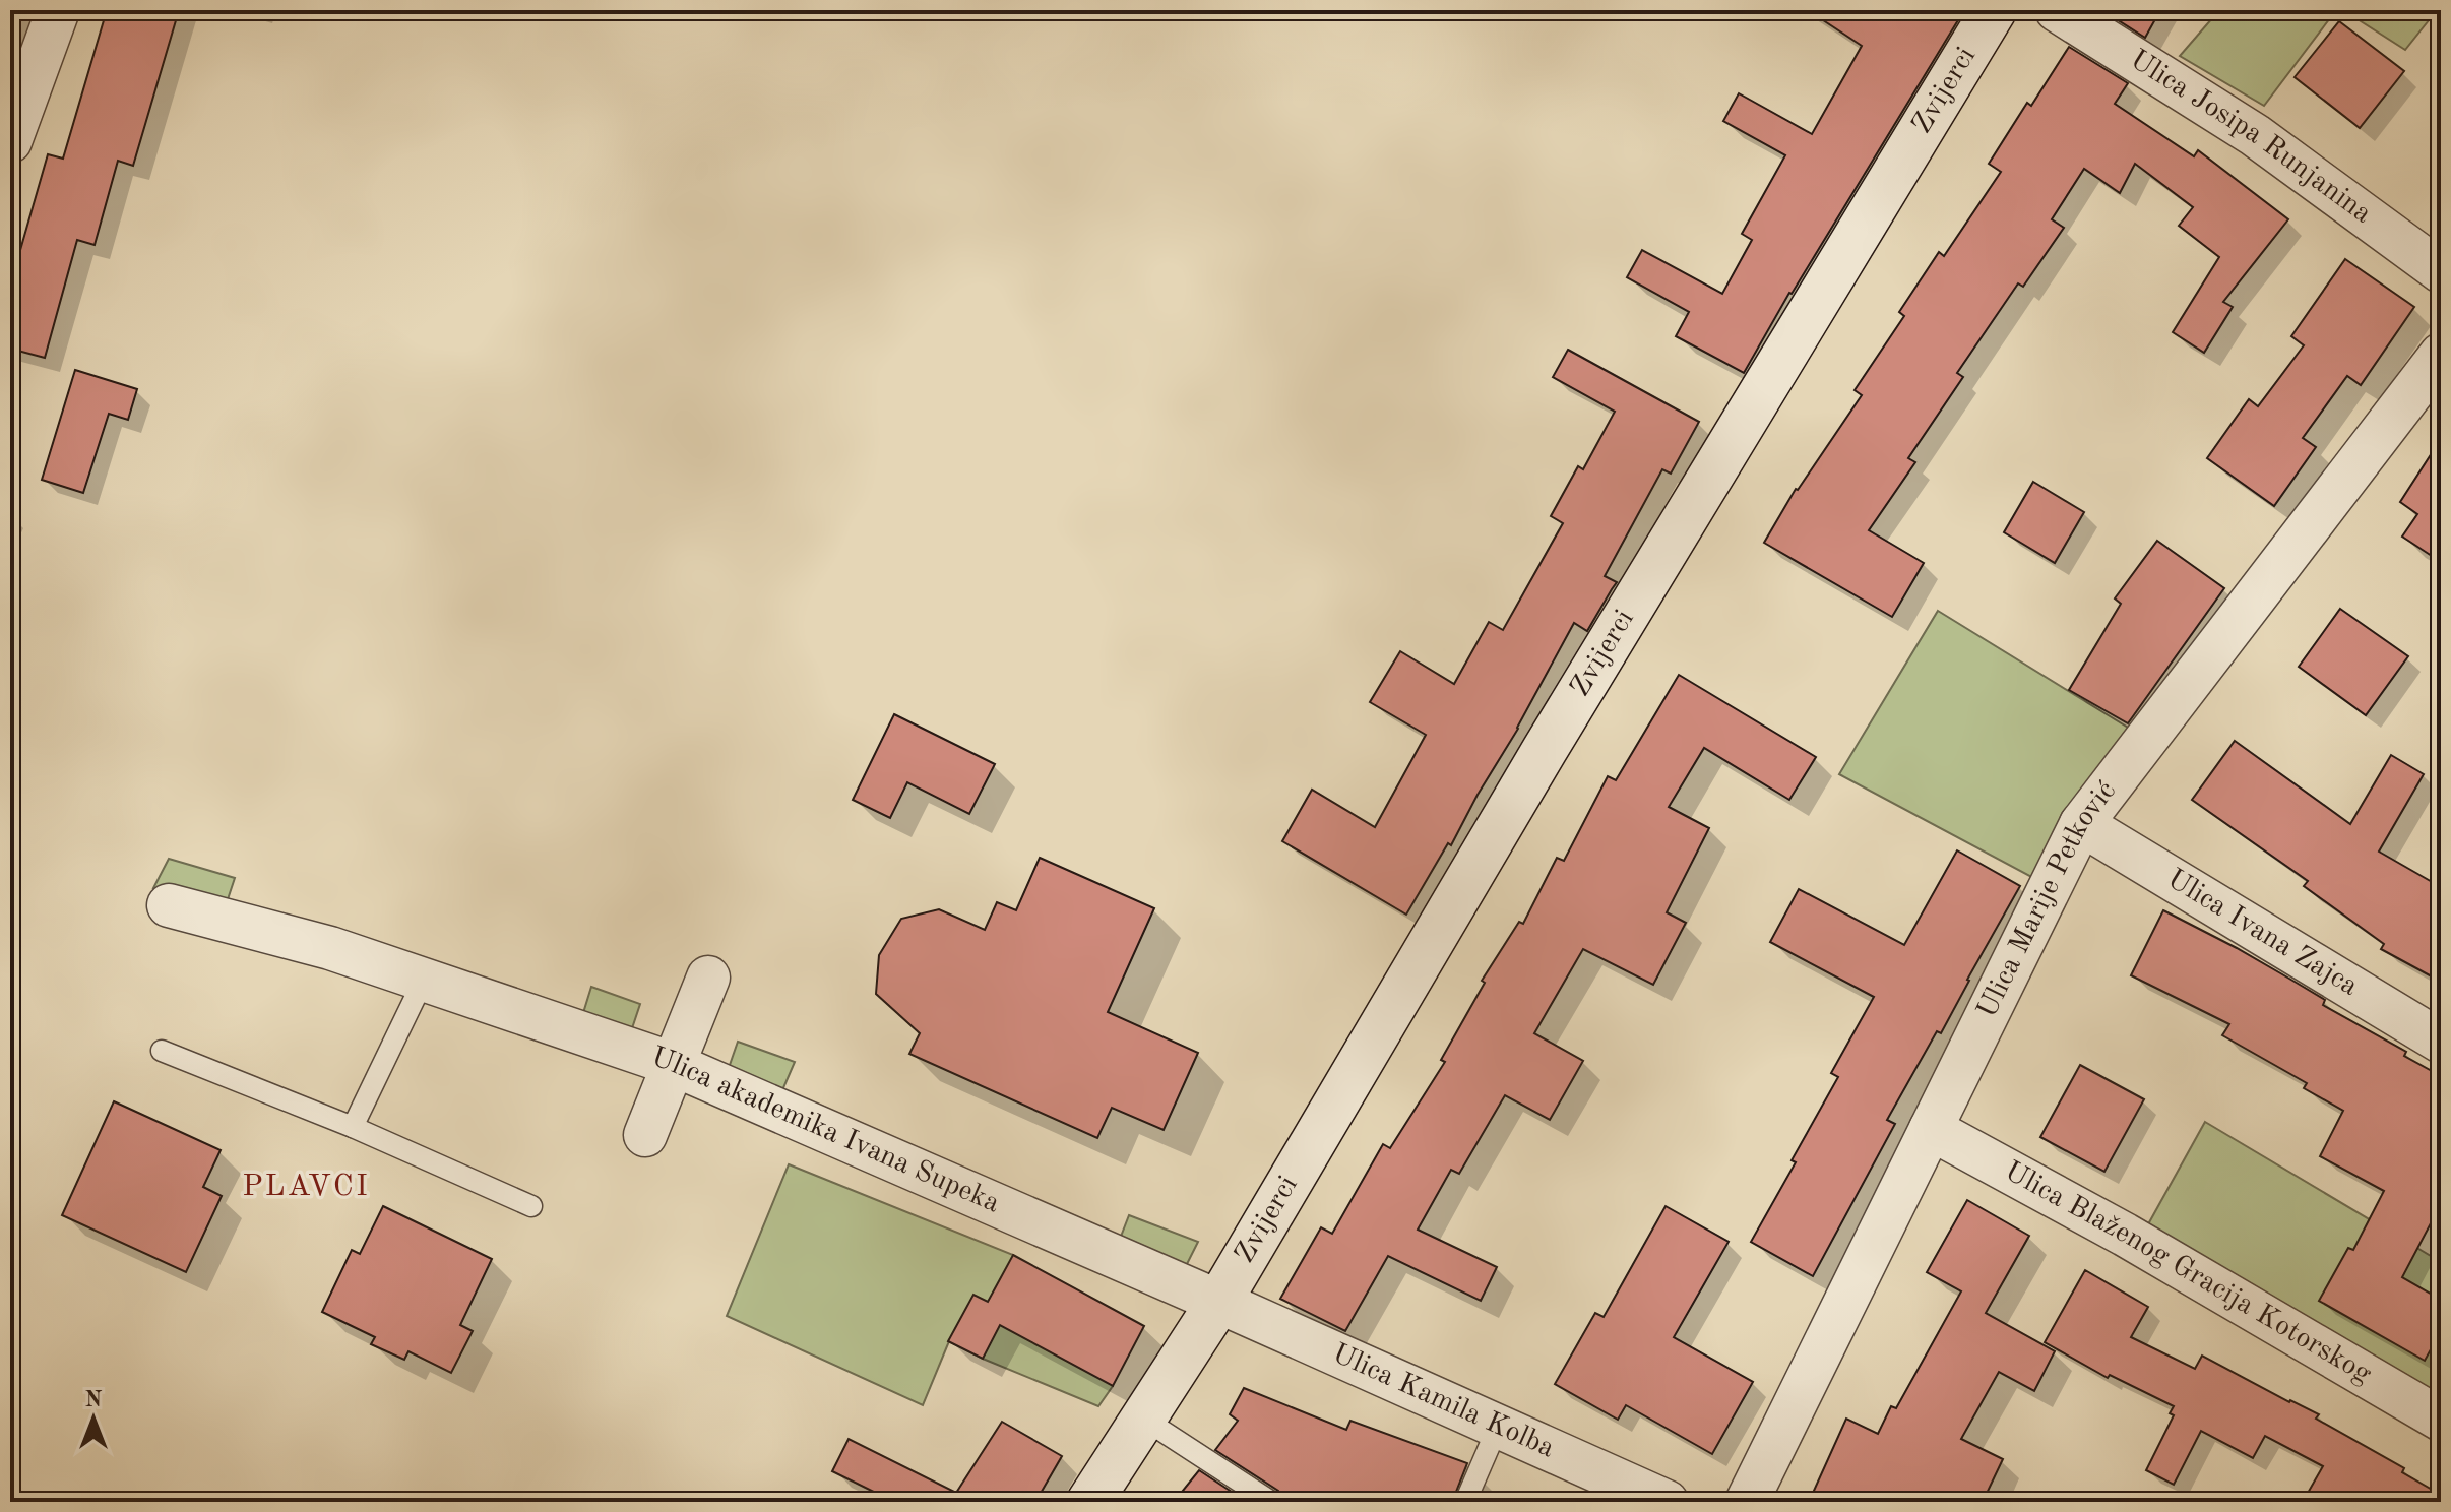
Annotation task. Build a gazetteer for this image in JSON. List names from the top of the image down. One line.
{"streets":{"main road":["Zvijerci"],"street":["Ulica Josipa Runjanina","Ulica Marije Petković","Ulica Ivana Zajca","Ulica akademika Ivana Supeka","Ulica Blaženog Gracija Kotorskog","Ulica Kamila Kolba"]},"crossings":[["Zvijerci","Ulica akademika Ivana Supeka"],["Zvijerci","Ulica Kamila Kolba"],["Ulica Marije Petković","Ulica Ivana Zajca"],["Ulica Marije Petković","Ulica Blaženog Gracija Kotorskog"],["Ulica akademika Ivana Supeka","Ulica Kamila Kolba"]],"districts":["PLAVCI"],"north":"top"}
